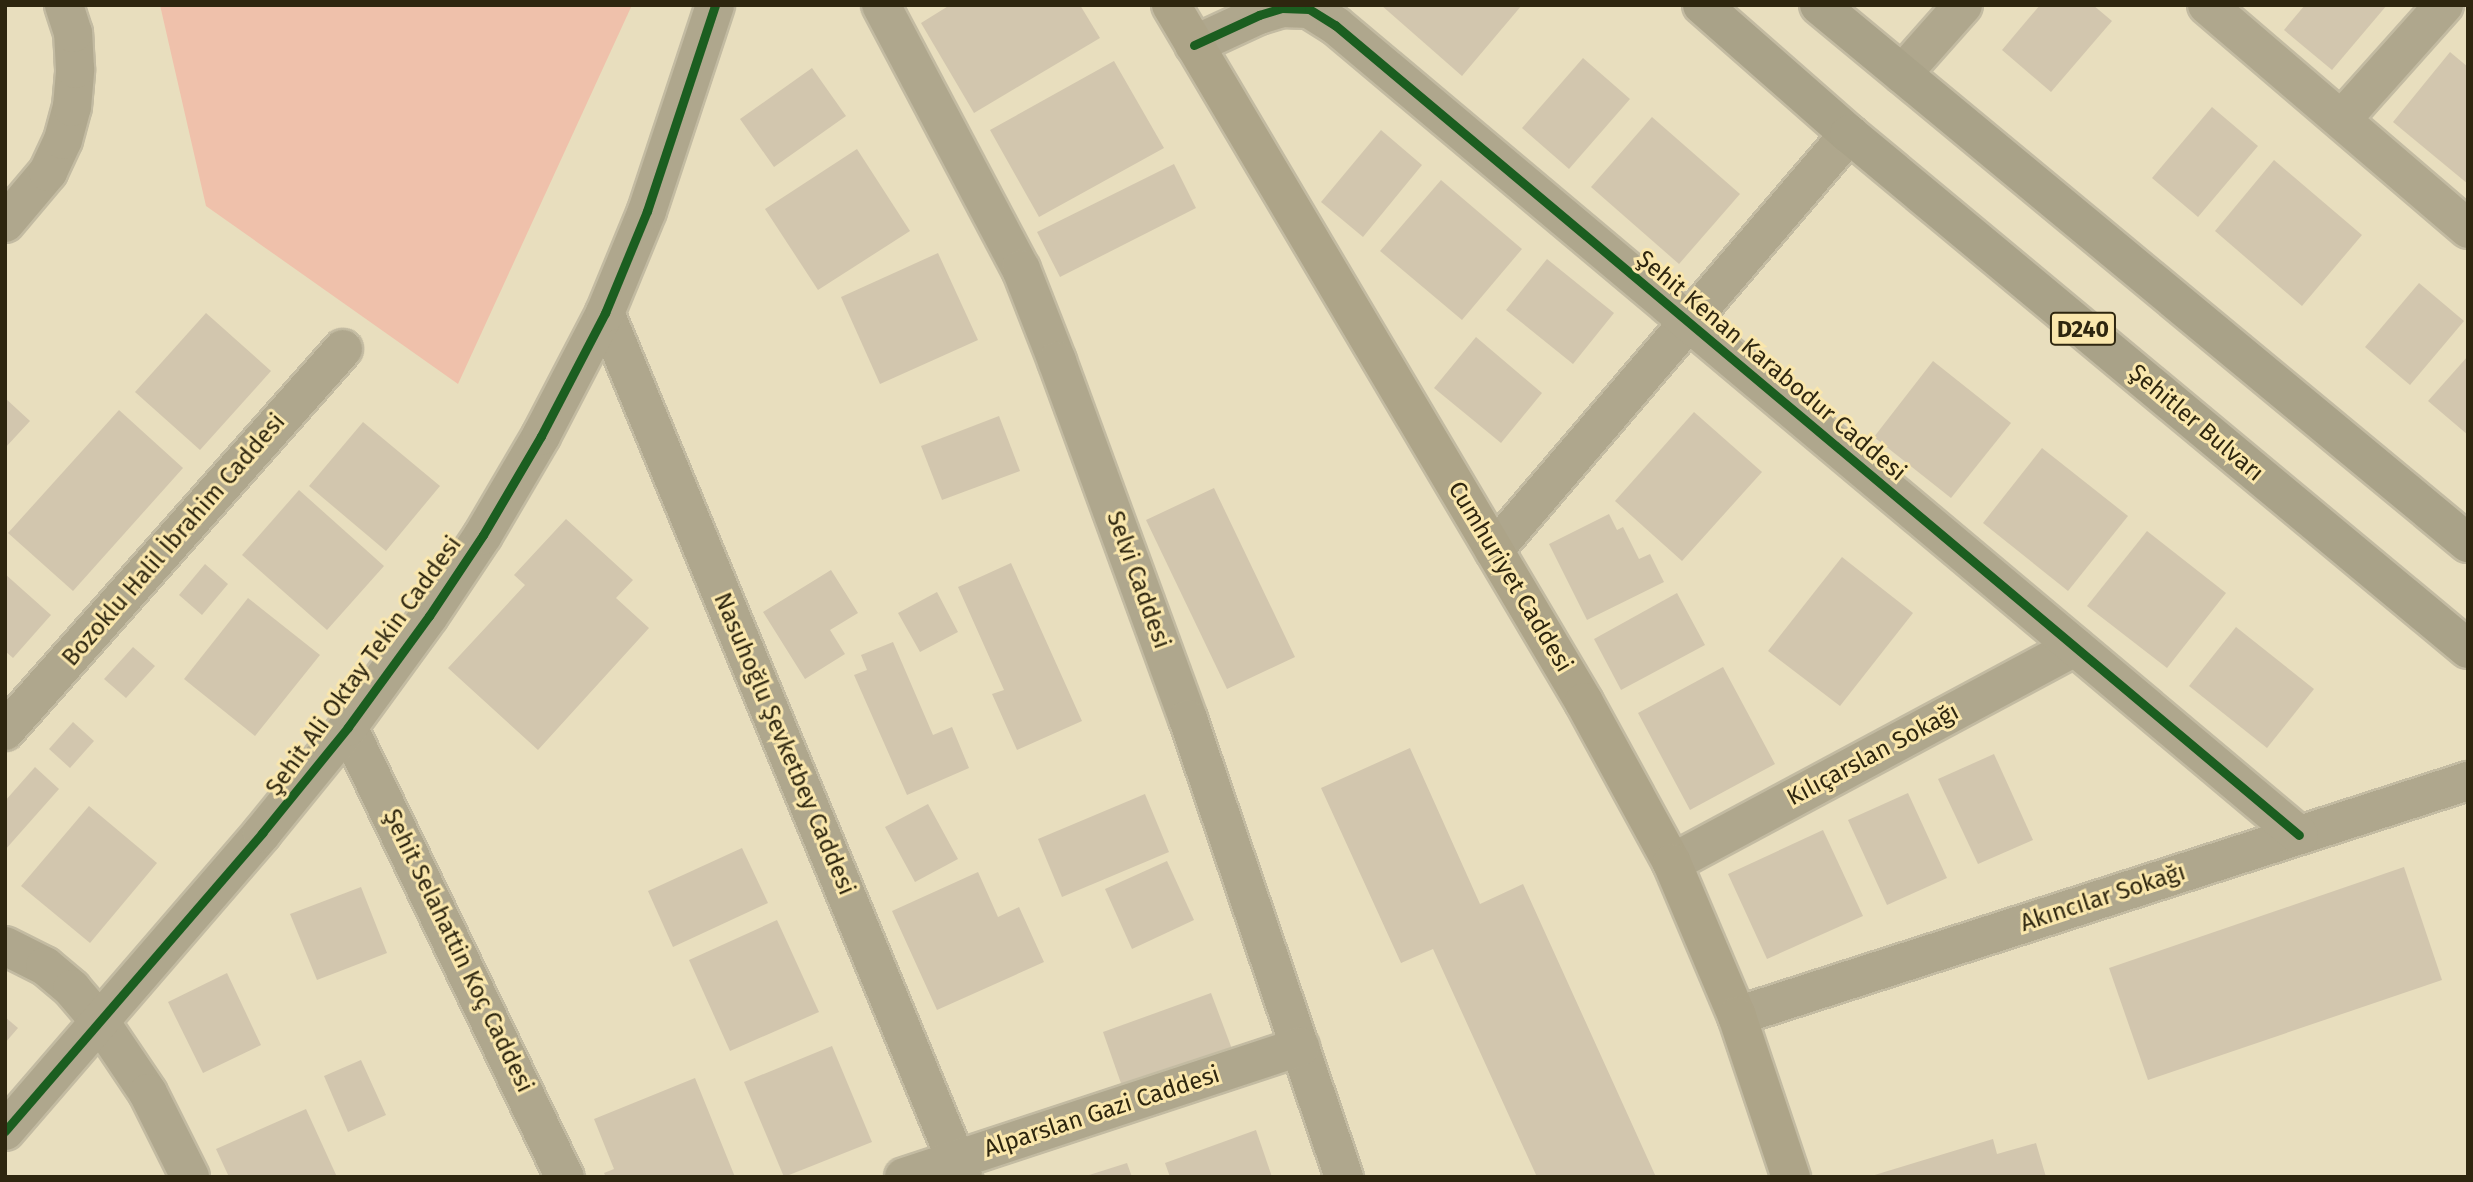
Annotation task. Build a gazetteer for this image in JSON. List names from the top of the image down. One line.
{"streets":{"main road":["D240","Şehitler Bulvarı","Cumhuriyet Caddesi"],"street":["Şehit Kenan Karabodur Caddesi","Bozoklu Halil İbrahim Caddesi","Selvi Caddesi","Şehit Ali Oktay Tekin Caddesi","Nasuhoğlu Şevketbey Caddesi","Kılıçarslan Sokağı","Akıncılar Sokağı","Şehit Selahattin Koç Caddesi","Alparslan Gazi Caddesi"]},"crossings":[["Şehit Kenan Karabodur Caddesi","Cumhuriyet Caddesi"],["Şehit Kenan Karabodur Caddesi","Kılıçarslan Sokağı"],["Şehit Kenan Karabodur Caddesi","Akıncılar Sokağı"],["Cumhuriyet Caddesi","Kılıçarslan Sokağı"],["Cumhuriyet Caddesi","Akıncılar Sokağı"],["Selvi Caddesi","Alparslan Gazi Caddesi"],["Şehit Ali Oktay Tekin Caddesi","Nasuhoğlu Şevketbey Caddesi"],["Şehit Ali Oktay Tekin Caddesi","Şehit Selahattin Koç Caddesi"],["Nasuhoğlu Şevketbey Caddesi","Alparslan Gazi Caddesi"]]}
